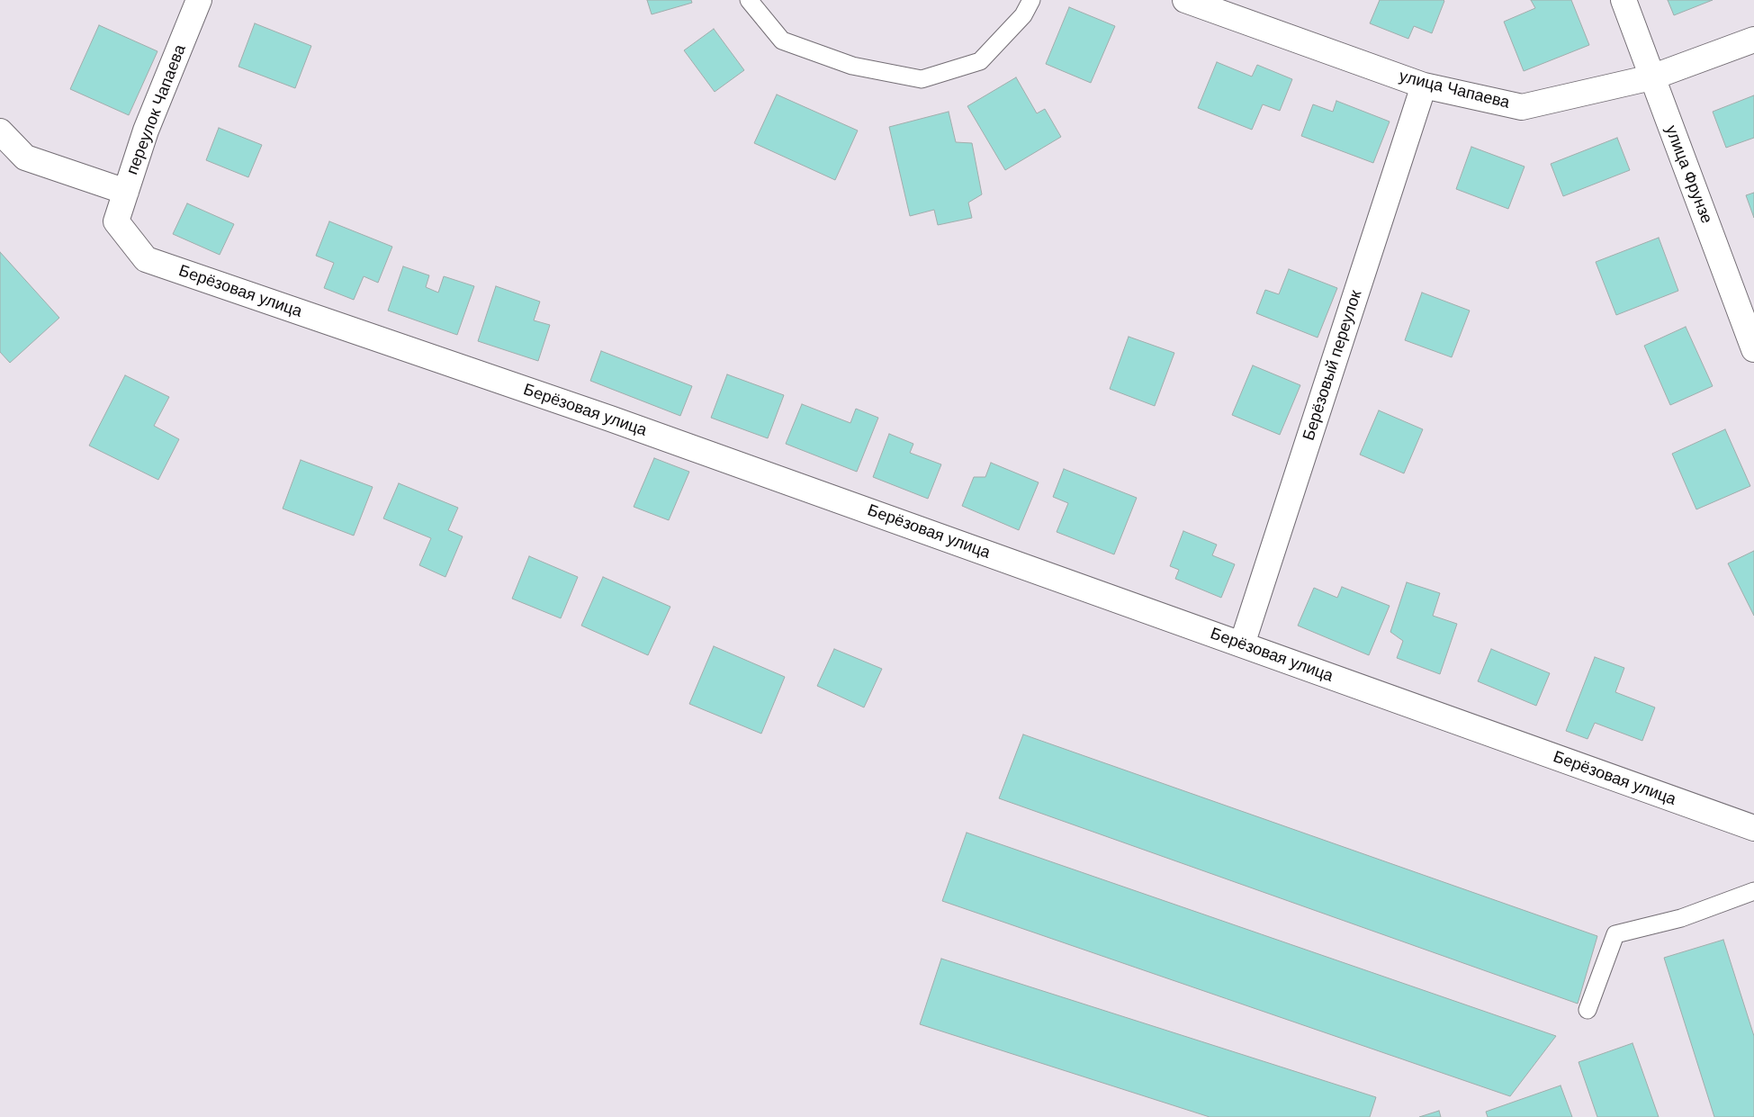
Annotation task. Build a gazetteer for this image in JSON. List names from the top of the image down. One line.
{"streets":{"street":["улица Чапаева","переулок Чапаева","улица Фрунзе","Берёзовая улица","Берёзовый переулок"]},"crossings":[["улица Чапаева","улица Фрунзе"],["улица Чапаева","Берёзовый переулок"],["переулок Чапаева","Берёзовая улица"],["Берёзовая улица","Берёзовый переулок"]]}
